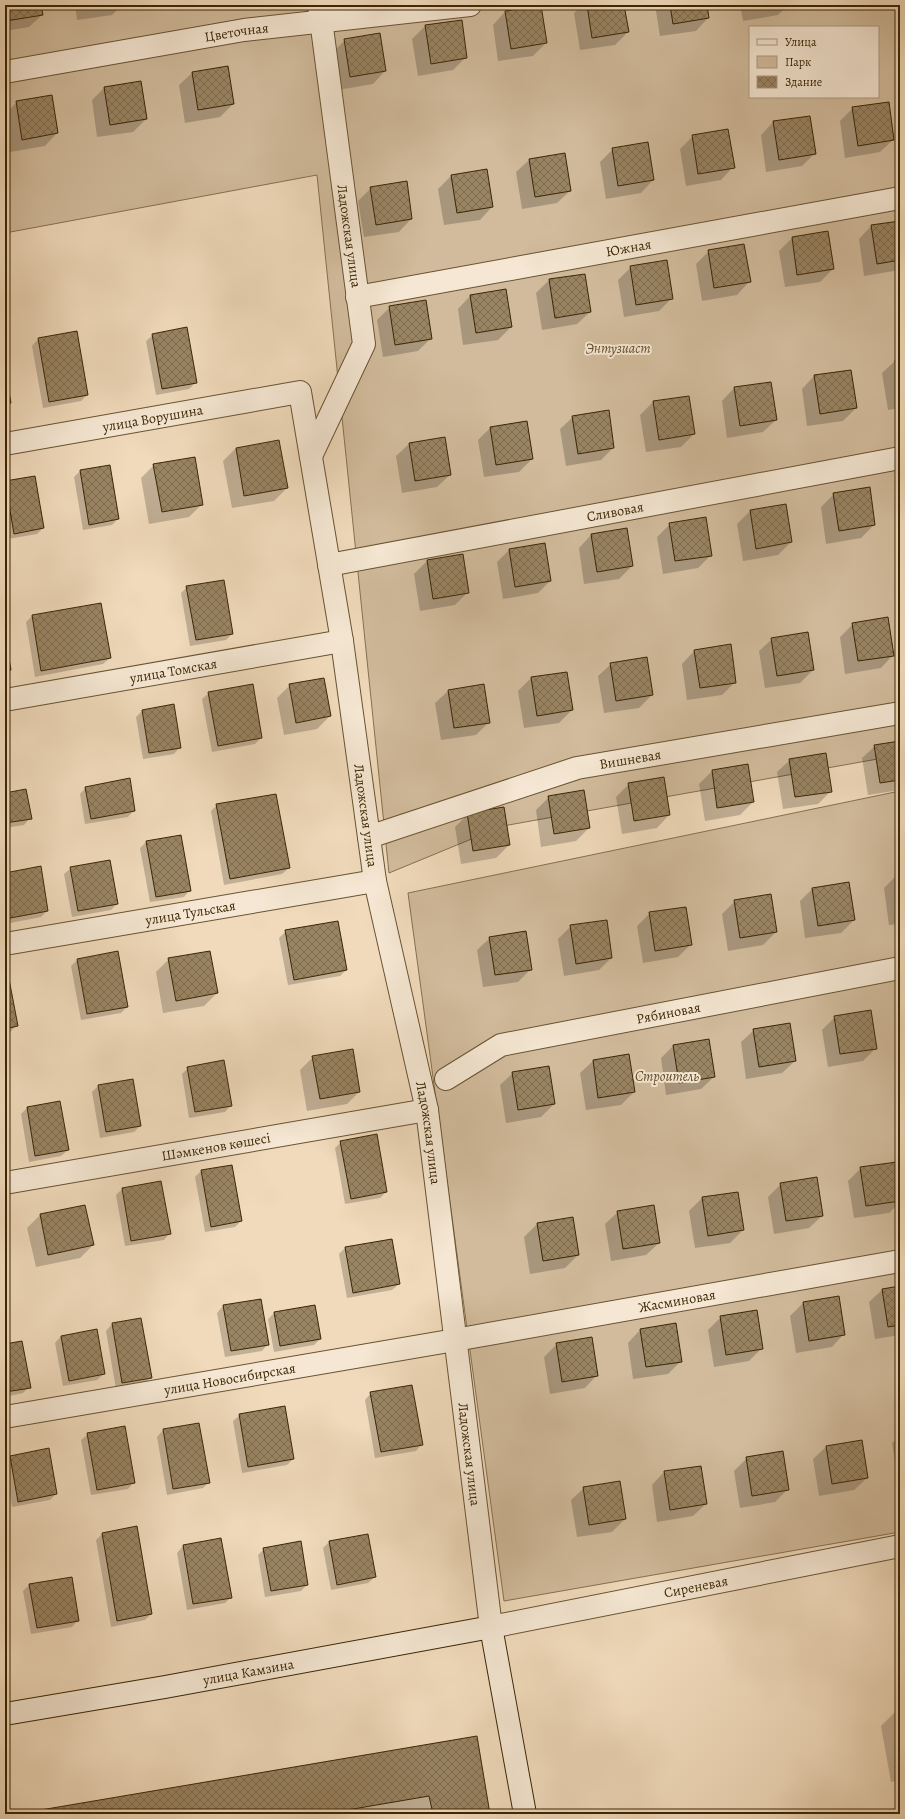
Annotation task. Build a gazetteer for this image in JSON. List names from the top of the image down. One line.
{"streets":{"street":["Цветочная","Ладожская улица","Южная","улица Ворушина","Сливовая","улица Томская","Вишневая","улица Тульская","Рябиновая","Шәмкенов көшесі","Жасминовая","улица Новосибирская","Сиреневая","улица Камзина"]},"crossings":[["Цветочная","Ладожская улица"],["Ладожская улица","Южная"],["Ладожская улица","улица Ворушина"],["Ладожская улица","Сливовая"],["Ладожская улица","улица Томская"],["Ладожская улица","Вишневая"],["Ладожская улица","улица Тульская"],["Ладожская улица","Шәмкенов көшесі"],["Ладожская улица","Жасминовая"],["Ладожская улица","улица Новосибирская"],["Ладожская улица","Сиреневая"],["Ладожская улица","улица Камзина"],["Жасминовая","улица Новосибирская"],["Сиреневая","улица Камзина"]],"parks":["Энтузиаст","Строитель"],"legend":["Улица","Парк","Здание"]}
